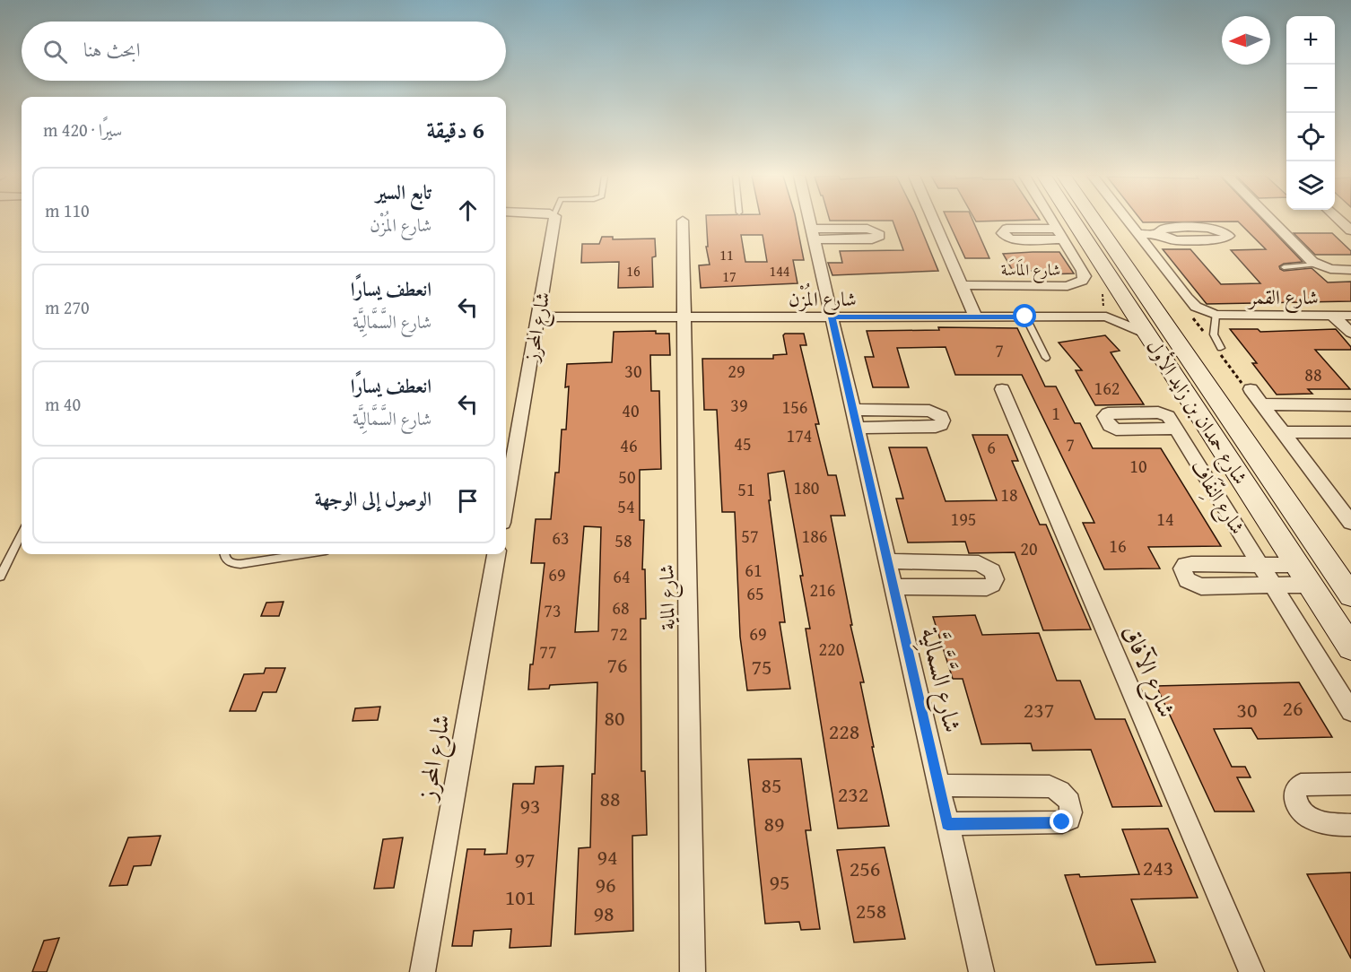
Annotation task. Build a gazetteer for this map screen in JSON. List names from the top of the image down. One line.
{"streets":{"main road":["شارع حمدان بن زايد الأول"],"street":["شارع المَاسَة","شارع القمر","شارع المُزْن","شارع المحرز","شارع النِّفَاف","شارع الماية","شارع الآفاق","شارع السَّمَّالِيَّة"]},"crossings":[["شارع المُزْن","شارع المحرز"],["شارع المُزْن","شارع حمدان بن زايد الأول"],["شارع المُزْن","شارع الماية"],["شارع المُزْن","شارع السَّمَّالِيَّة"]],"house_numbers":["11","16","144","17","7","30","29","88","162","39","156","40","1","174","45","7","46","6","10","50","180","51","18","54","195","14","57","186","63","58","16","20","61","69","64","216","65","68","73","72","69","220","77","76","75","26","237","30","80","228","85","232","88","93","89","94","97","243","256","95","96","101","258","98"],"north":"left","page":{"map_buttons":["+","−"],"search":"ابحث هنا","heading":["6 دقيقة","سيرًا · 420 m"],"list":[["تابع السير","شارع المُزْن","110 m"],["انعطف يسارًا","شارع السَّمَّالِيَّة","270 m"],["انعطف يسارًا","شارع السَّمَّالِيَّة","40 m"],"الوصول إلى الوجهة"]}}
